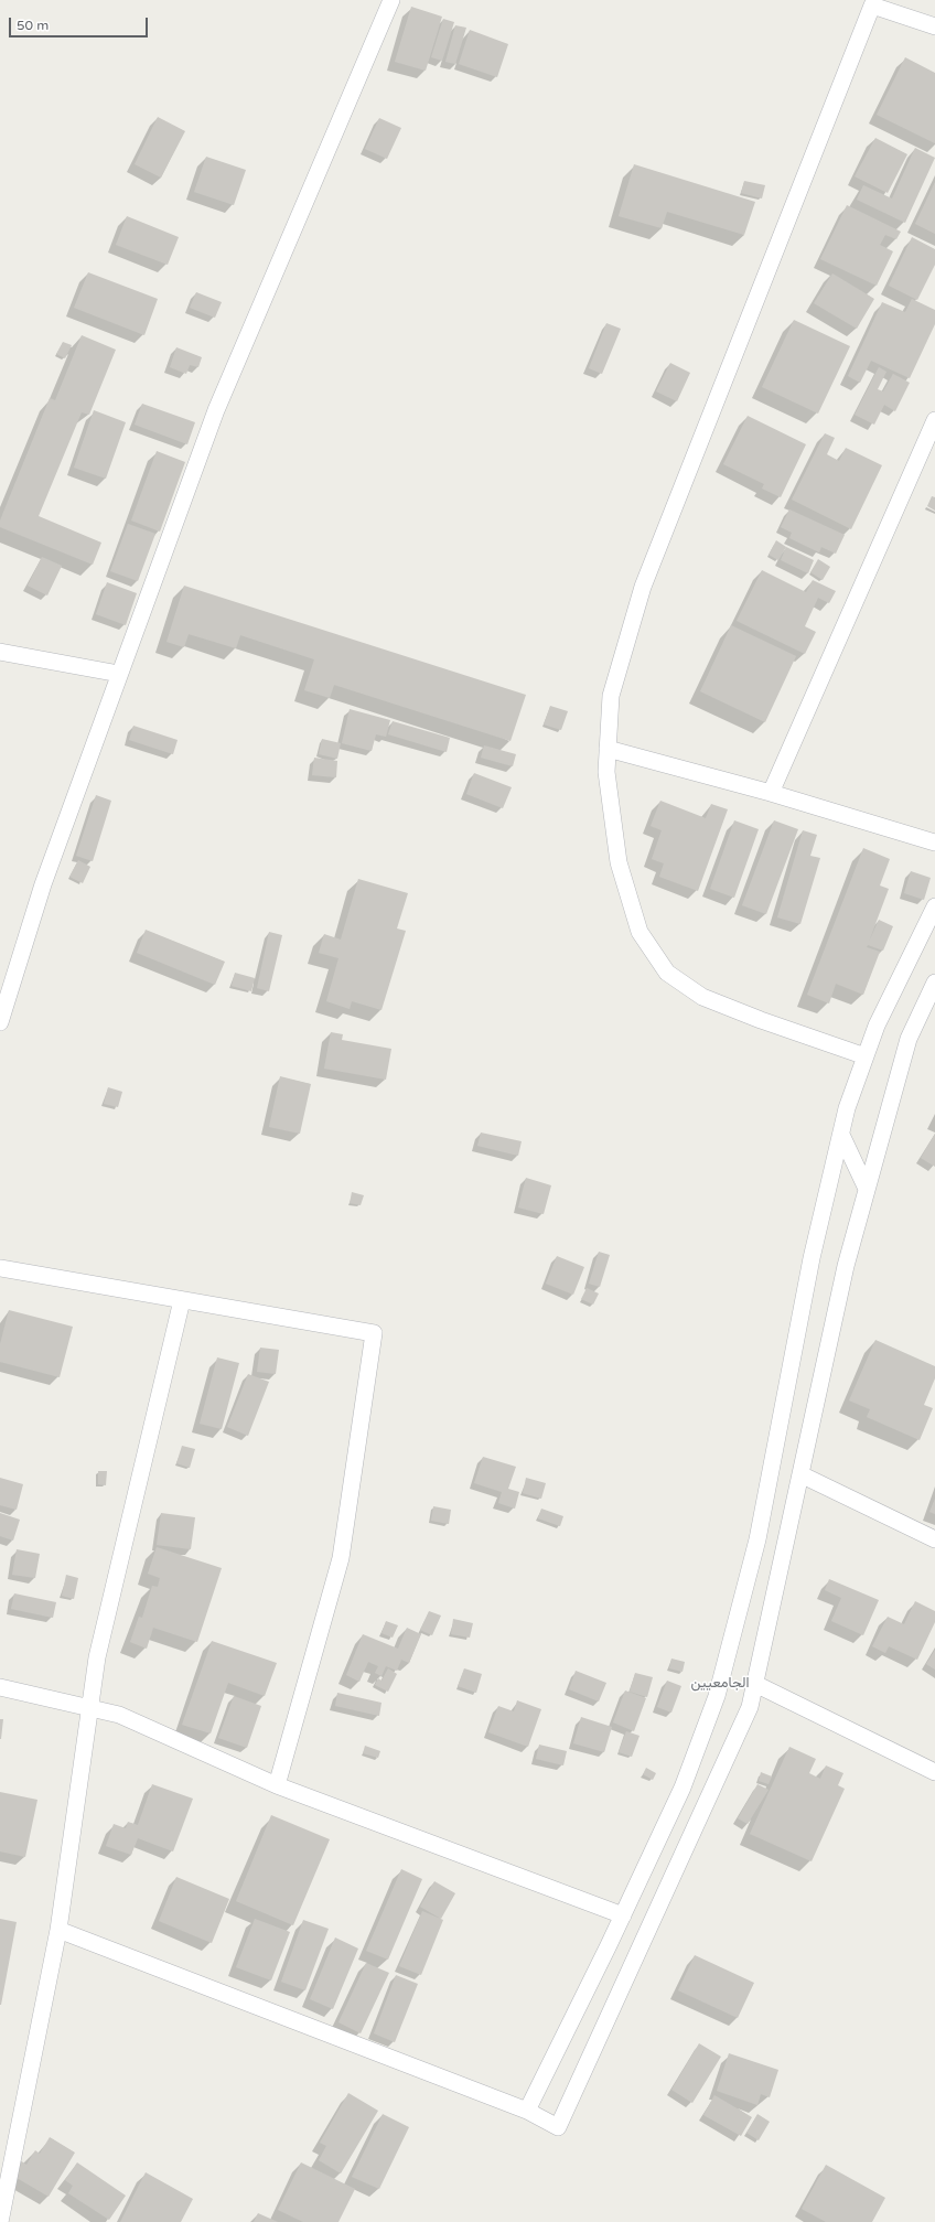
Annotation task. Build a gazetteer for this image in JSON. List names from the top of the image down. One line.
{"districts":["الجامعيين"],"scale_bar":"50 m"}
